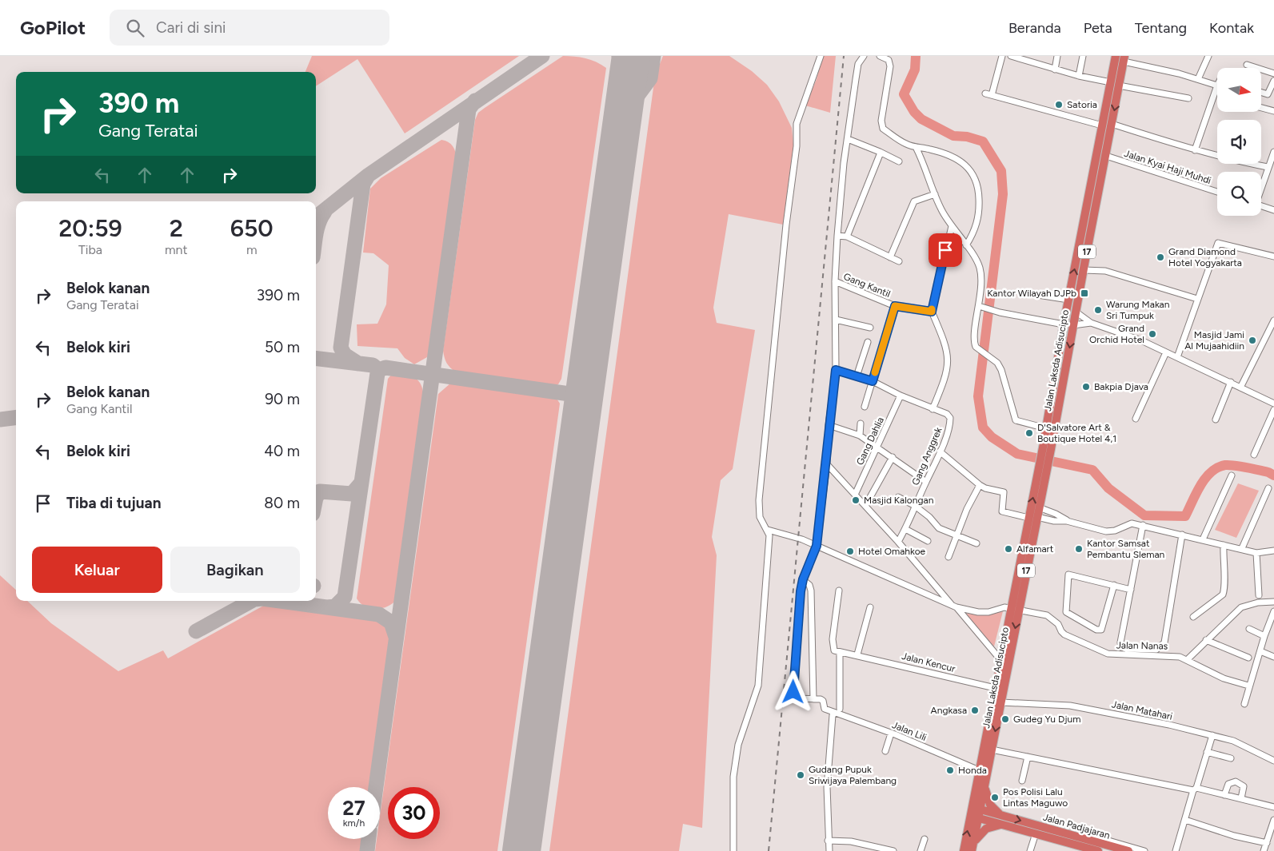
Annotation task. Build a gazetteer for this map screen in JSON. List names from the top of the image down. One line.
{"streets":{"highway":["17","Jalan Laksda Adisucipto","Jalan Padjajaran"],"street":["Jalan Kyai Haji Muhdi","Gang Kantil","Gang Dahlia","Gang Anggrek","Jalan Nanas","Jalan Kencur","Jalan Matahari","Jalan Lili"]},"crossings":[["Jalan Kyai Haji Muhdi","Jalan Laksda Adisucipto"],["17","Jalan Laksda Adisucipto"],["17","Jalan Padjajaran"],["Jalan Laksda Adisucipto","Jalan Nanas"],["Jalan Laksda Adisucipto","Jalan Kencur"],["Jalan Laksda Adisucipto","Jalan Matahari"],["Jalan Laksda Adisucipto","Jalan Lili"],["Jalan Laksda Adisucipto","Jalan Padjajaran"]],"places":{"other":["Satoria","Grand Diamond Hotel Yogyakarta","Warung Makan Sri Tumpuk","Grand Orchid Hotel","Masjid Jami Al Mujaahidiin","Bakpia Djava","D'Salvatore Art & Boutique Hotel 4,1","Masjid Kalongan","Alfamart","Kantor Samsat Pembantu Sleman","Hotel Omahkoe","Angkasa","Gudeg Yu Djum","Honda","Gudang Pupuk Sriwijaya Palembang","Pos Polisi Lalu Lintas Maguwo"],"transit":["Kantor Wilayah DJPb"]},"north":"right","page":{"header":"GoPilot","search":"Cari di sini","nav":["Beranda","Peta","Tentang","Kontak"],"turn":["390 m","Gang Teratai"],"eta":["20:59","Tiba","2","mnt","650","m"],"list":[{"name":"Belok kanan","note":"Gang Teratai","value":"390 m"},{"name":"Belok kiri","value":"50 m"},{"name":"Belok kanan","note":"Gang Kantil","value":"90 m"},{"name":"Belok kiri","value":"40 m"},{"name":"Tiba di tujuan","value":"80 m"}],"buttons":["Keluar","Bagikan"],"speed":"27 km/h","limit":"30"}}
